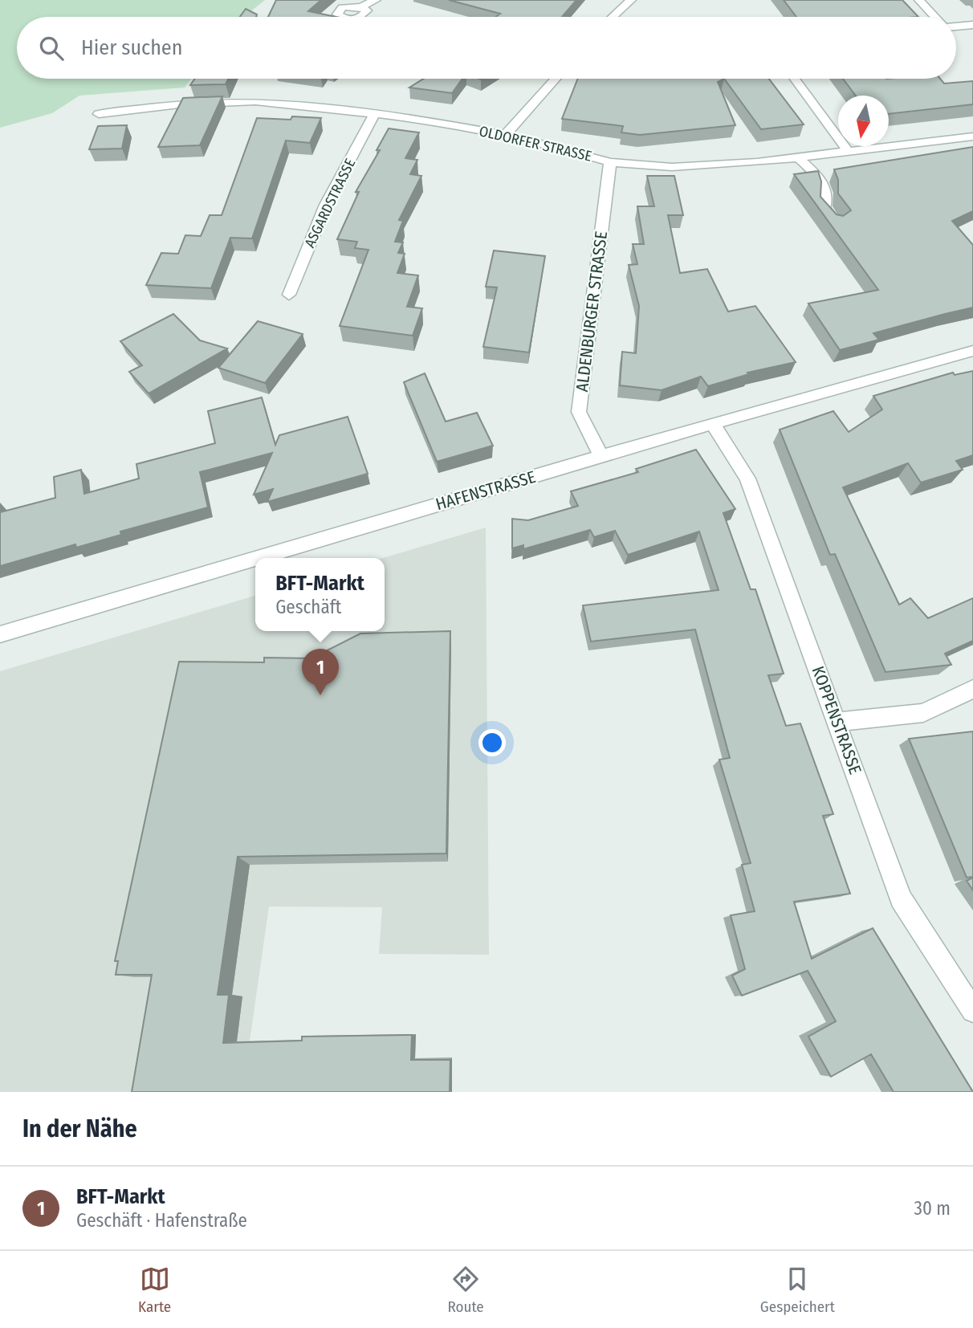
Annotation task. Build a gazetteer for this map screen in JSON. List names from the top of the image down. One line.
{"streets":{"street":["OLDORFER STRASSE","ASGARDSTRASSE","ALDENBURGER STRASSE","HAFENSTRASSE","KOPPENSTRASSE"]},"crossings":[["OLDORFER STRASSE","ASGARDSTRASSE"],["OLDORFER STRASSE","ALDENBURGER STRASSE"],["ALDENBURGER STRASSE","HAFENSTRASSE"],["HAFENSTRASSE","KOPPENSTRASSE"]],"north":"bottom","page":{"search":"Hier suchen","popup":["BFT-Markt","Geschäft"],"pins":"1","heading":"In der Nähe","list":[{"mark":"1","name":"BFT-Markt","note":"Geschäft · Hafenstraße","value":"30 m"}],"nav":["Karte","Route","Gespeichert"]}}
